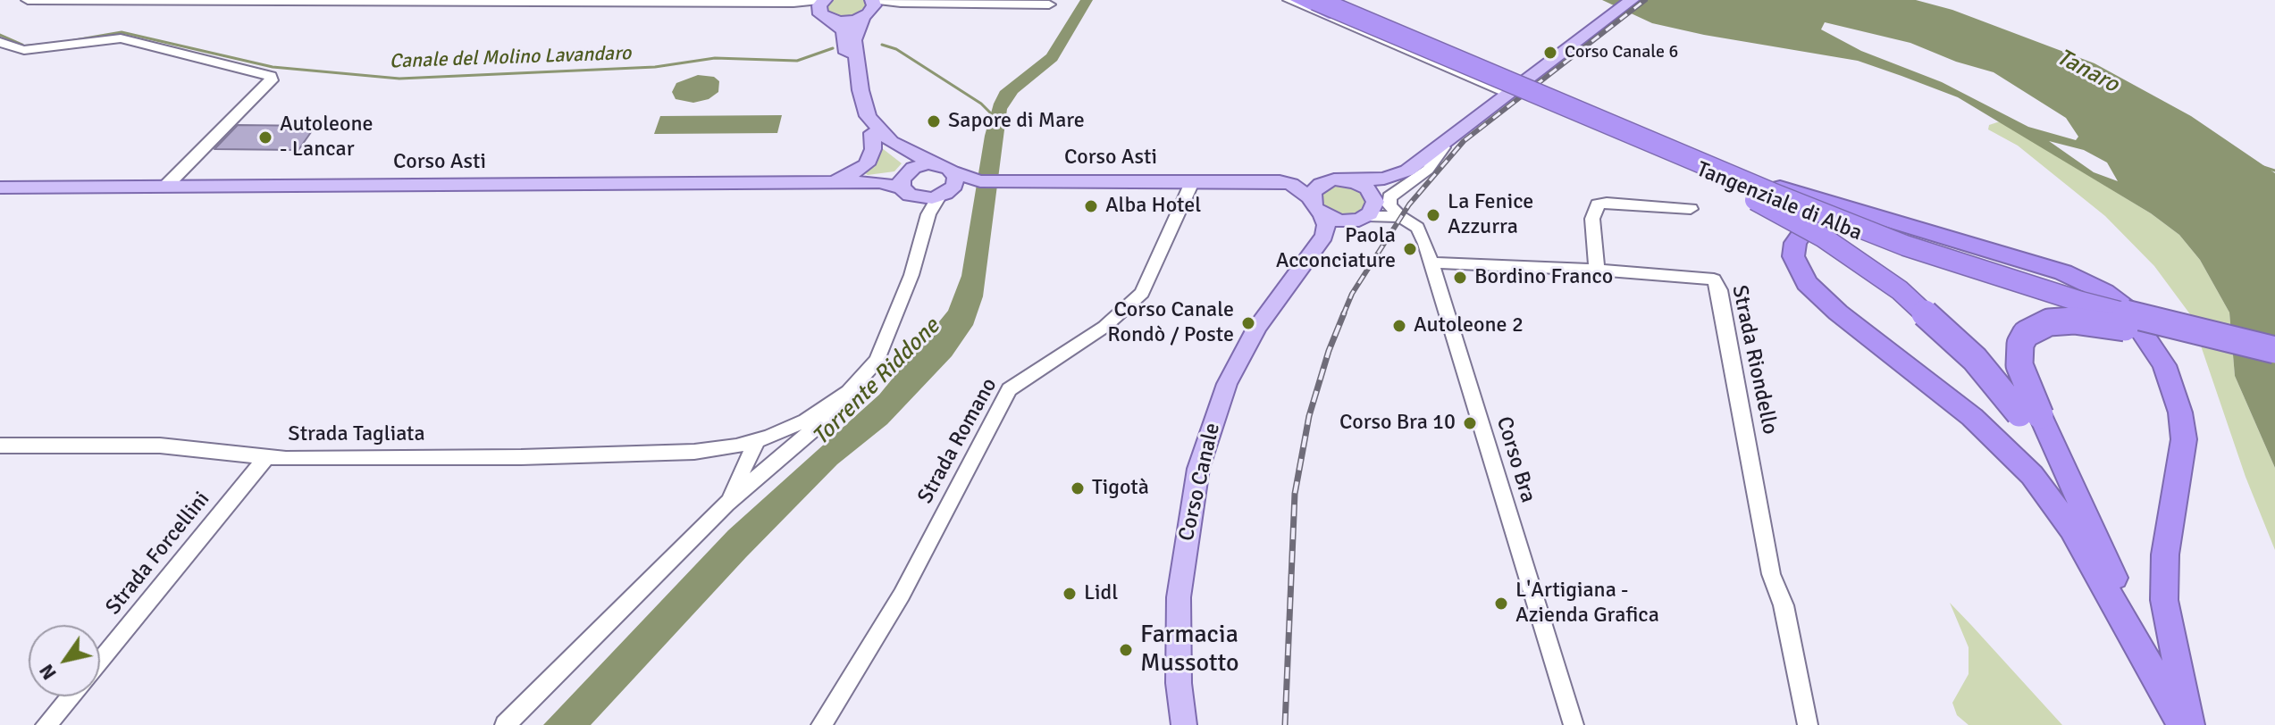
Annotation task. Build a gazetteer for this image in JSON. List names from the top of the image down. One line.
{"streets":{"highway":["Tangenziale di Alba"],"main road":["Corso Asti","Corso Canale"],"street":["Strada Riondello","Strada Tagliata","Strada Romano","Corso Bra","Strada Forcellini"]},"crossings":[["Corso Asti","Strada Tagliata"],["Corso Asti","Strada Romano"],["Corso Asti","Corso Canale"],["Strada Riondello","Corso Bra"],["Strada Tagliata","Strada Forcellini"]],"water":["Canale del Molino Lavandaro","Tanaro","Torrente Riddone"],"places":["Corso Canale 6","Sapore di Mare","Autoleone - Lancar","Alba Hotel","La Fenice Azzurra","Paola Acconciature","Bordino Franco","Corso Canale Rondò / Poste","Autoleone 2","Corso Bra 10","Tigotà","Lidl","L'Artigiana - Azienda Grafica","Farmacia Mussotto"],"north":"bottom left"}
